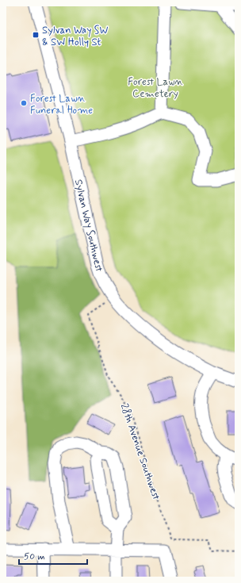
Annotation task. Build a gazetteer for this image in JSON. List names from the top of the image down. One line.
{"streets":{"street":["Sylvan Way Southwest"],"path":["28th Avenue Southwest"]},"parks":["Forest Lawn Cemetery"],"places":{"transit":["Sylvan Way SW & SW Holly St"],"other":["Forest Lawn Funeral Home"]},"scale_bar":"50 m"}
